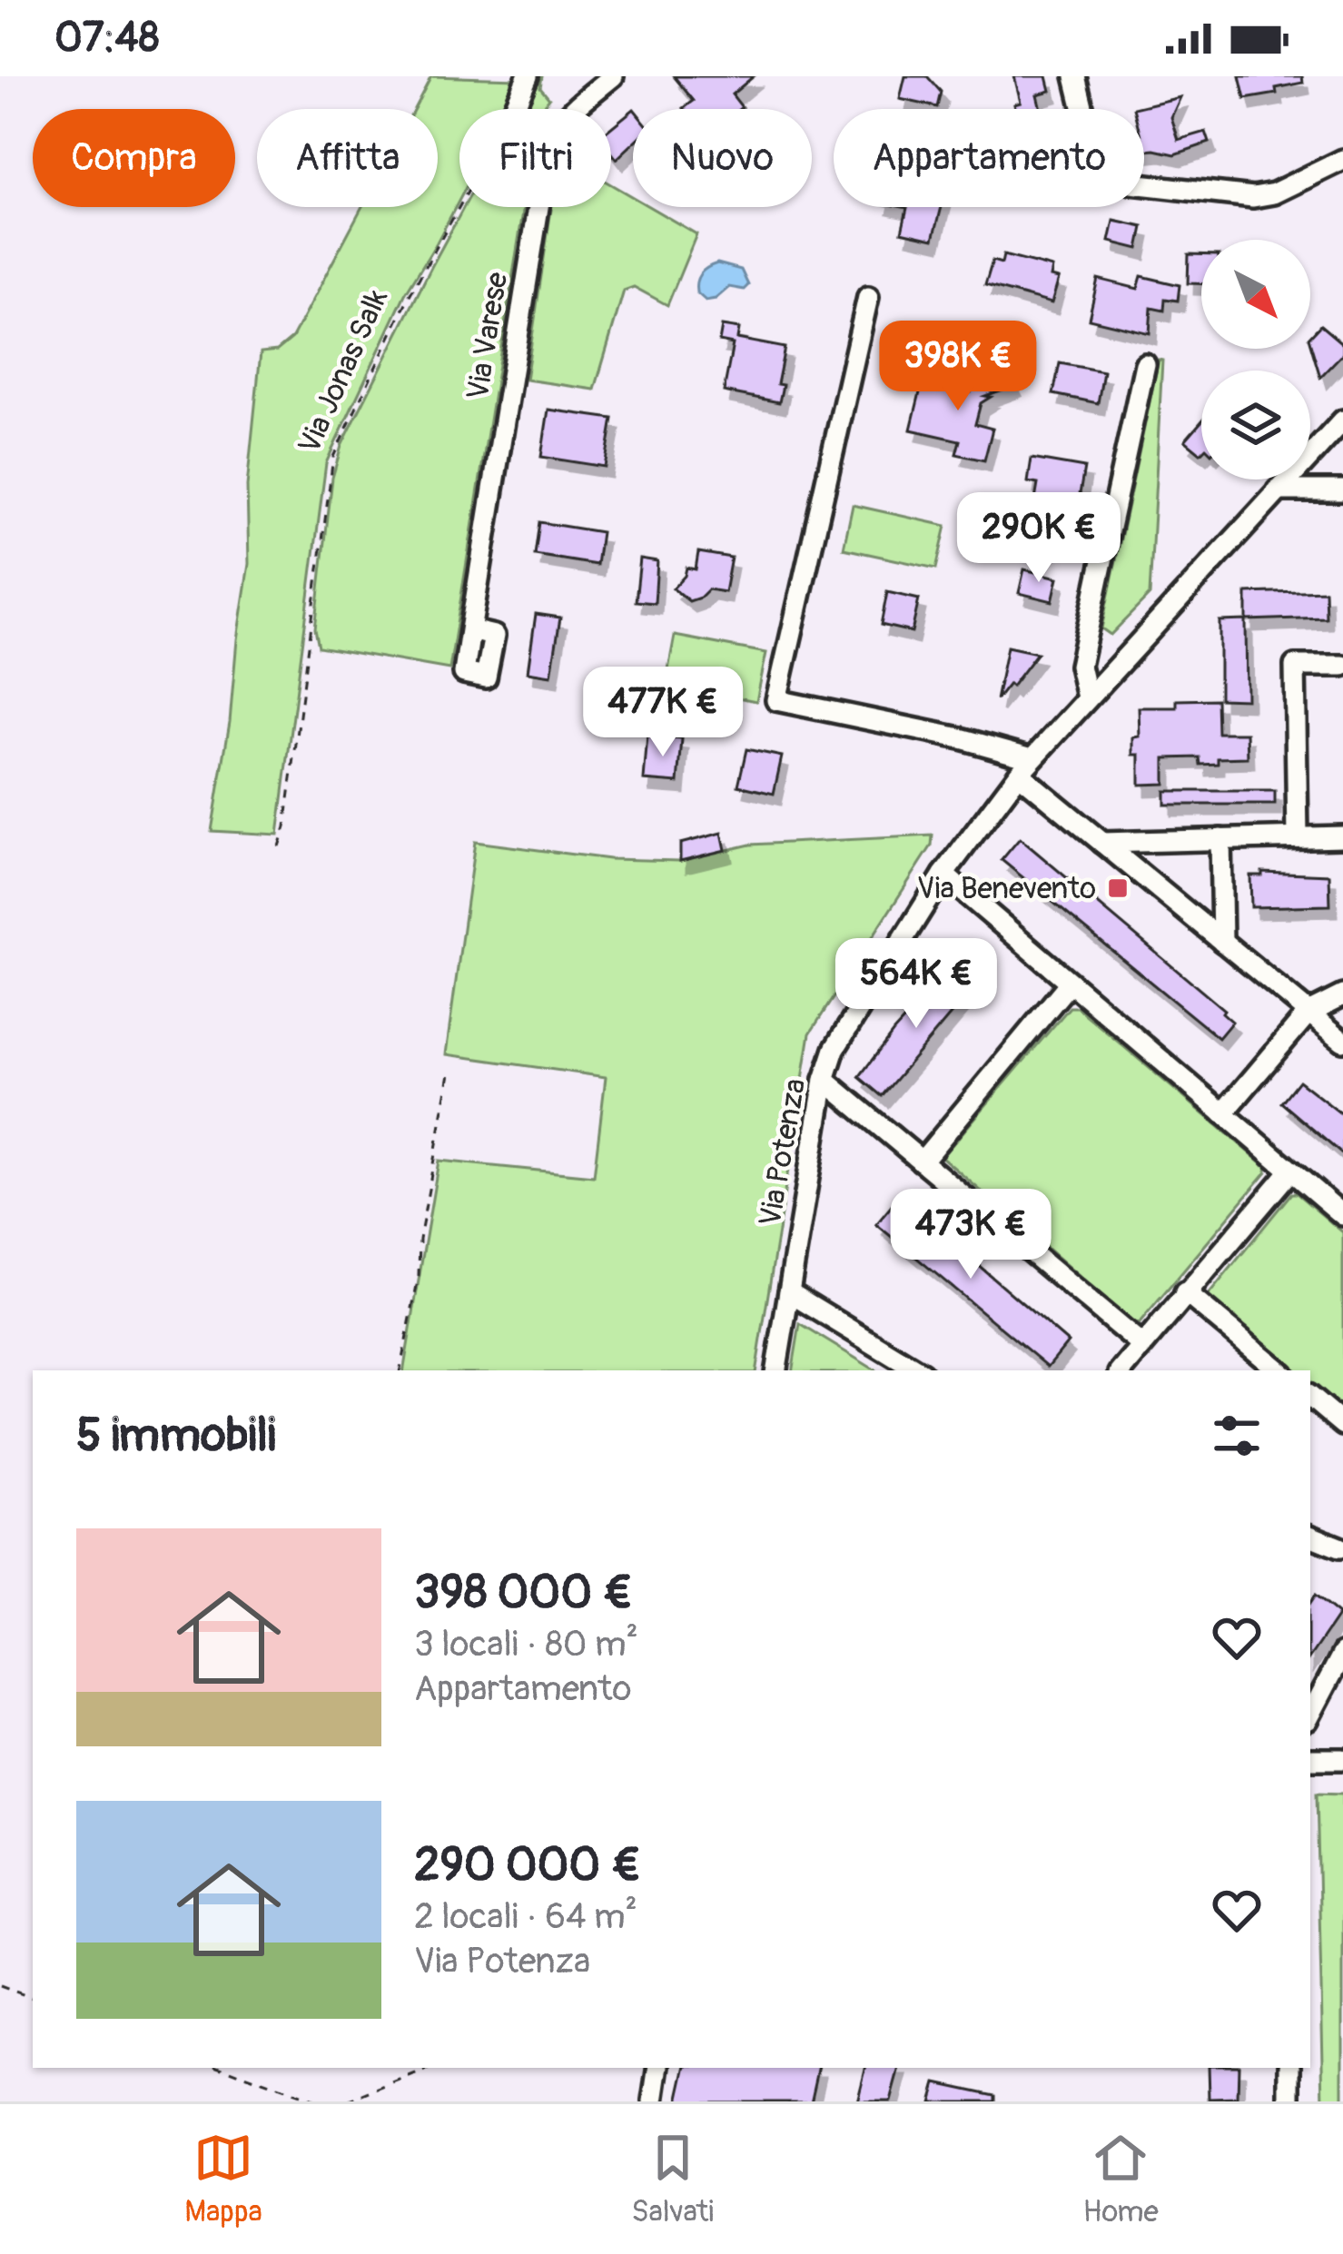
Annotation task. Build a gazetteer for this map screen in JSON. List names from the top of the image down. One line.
{"streets":{"street":["Via Varese","Via Potenza"],"path":["Via Jonas Salk"]},"places":{"transit":["Via Benevento"]},"north":"bottom right","page":{"status":"07:48","chip":["Compra","Affitta","Filtri","Nuovo","Appartamento"],"price":["398K €","290K €","477K €","564K €","473K €"],"heading":"5 immobili","list":[{"name":"398 000 €","note":"3 locali · 80 m² · Appartamento"},{"name":"290 000 €","note":"2 locali · 64 m² · Via Potenza"}],"tabs":["Mappa","Salvati","Home"]}}
